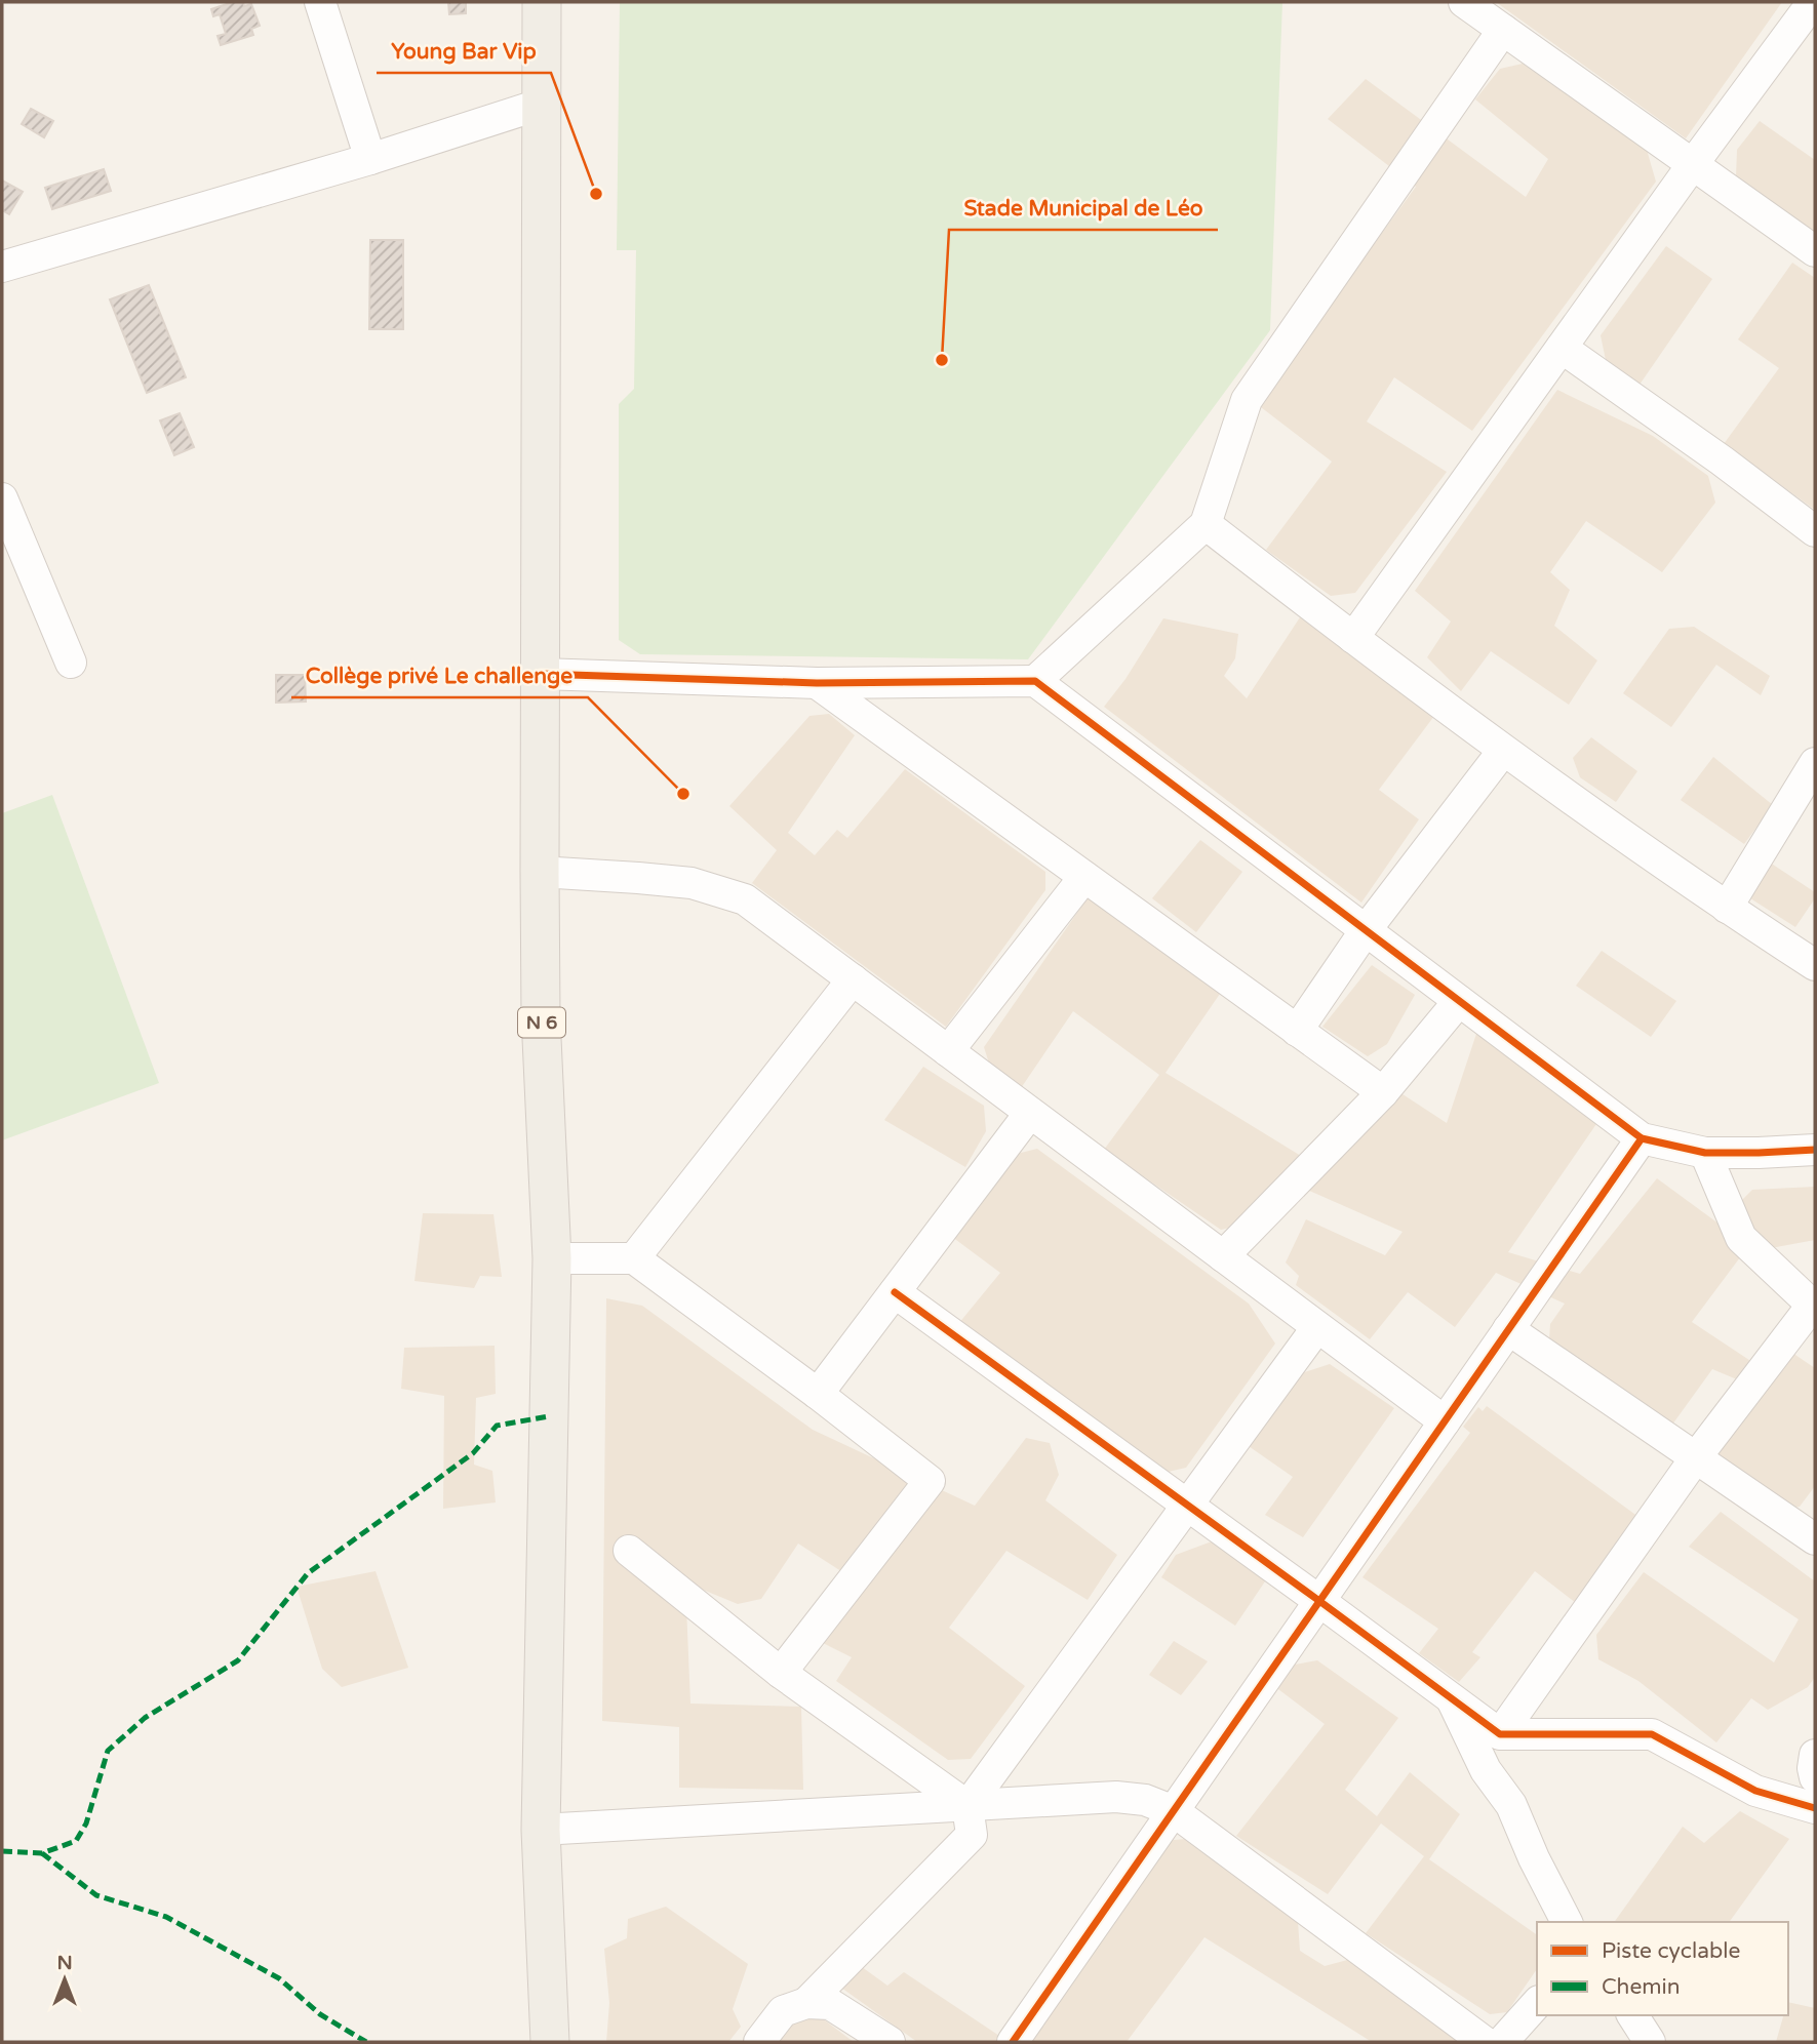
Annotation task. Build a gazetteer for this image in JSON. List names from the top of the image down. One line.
{"streets":{"main road":["N 6"]},"places":["Young Bar Vip","Stade Municipal de Léo","Collège privé Le challenge"],"legend":["Piste cyclable","Chemin"],"north":"top"}
